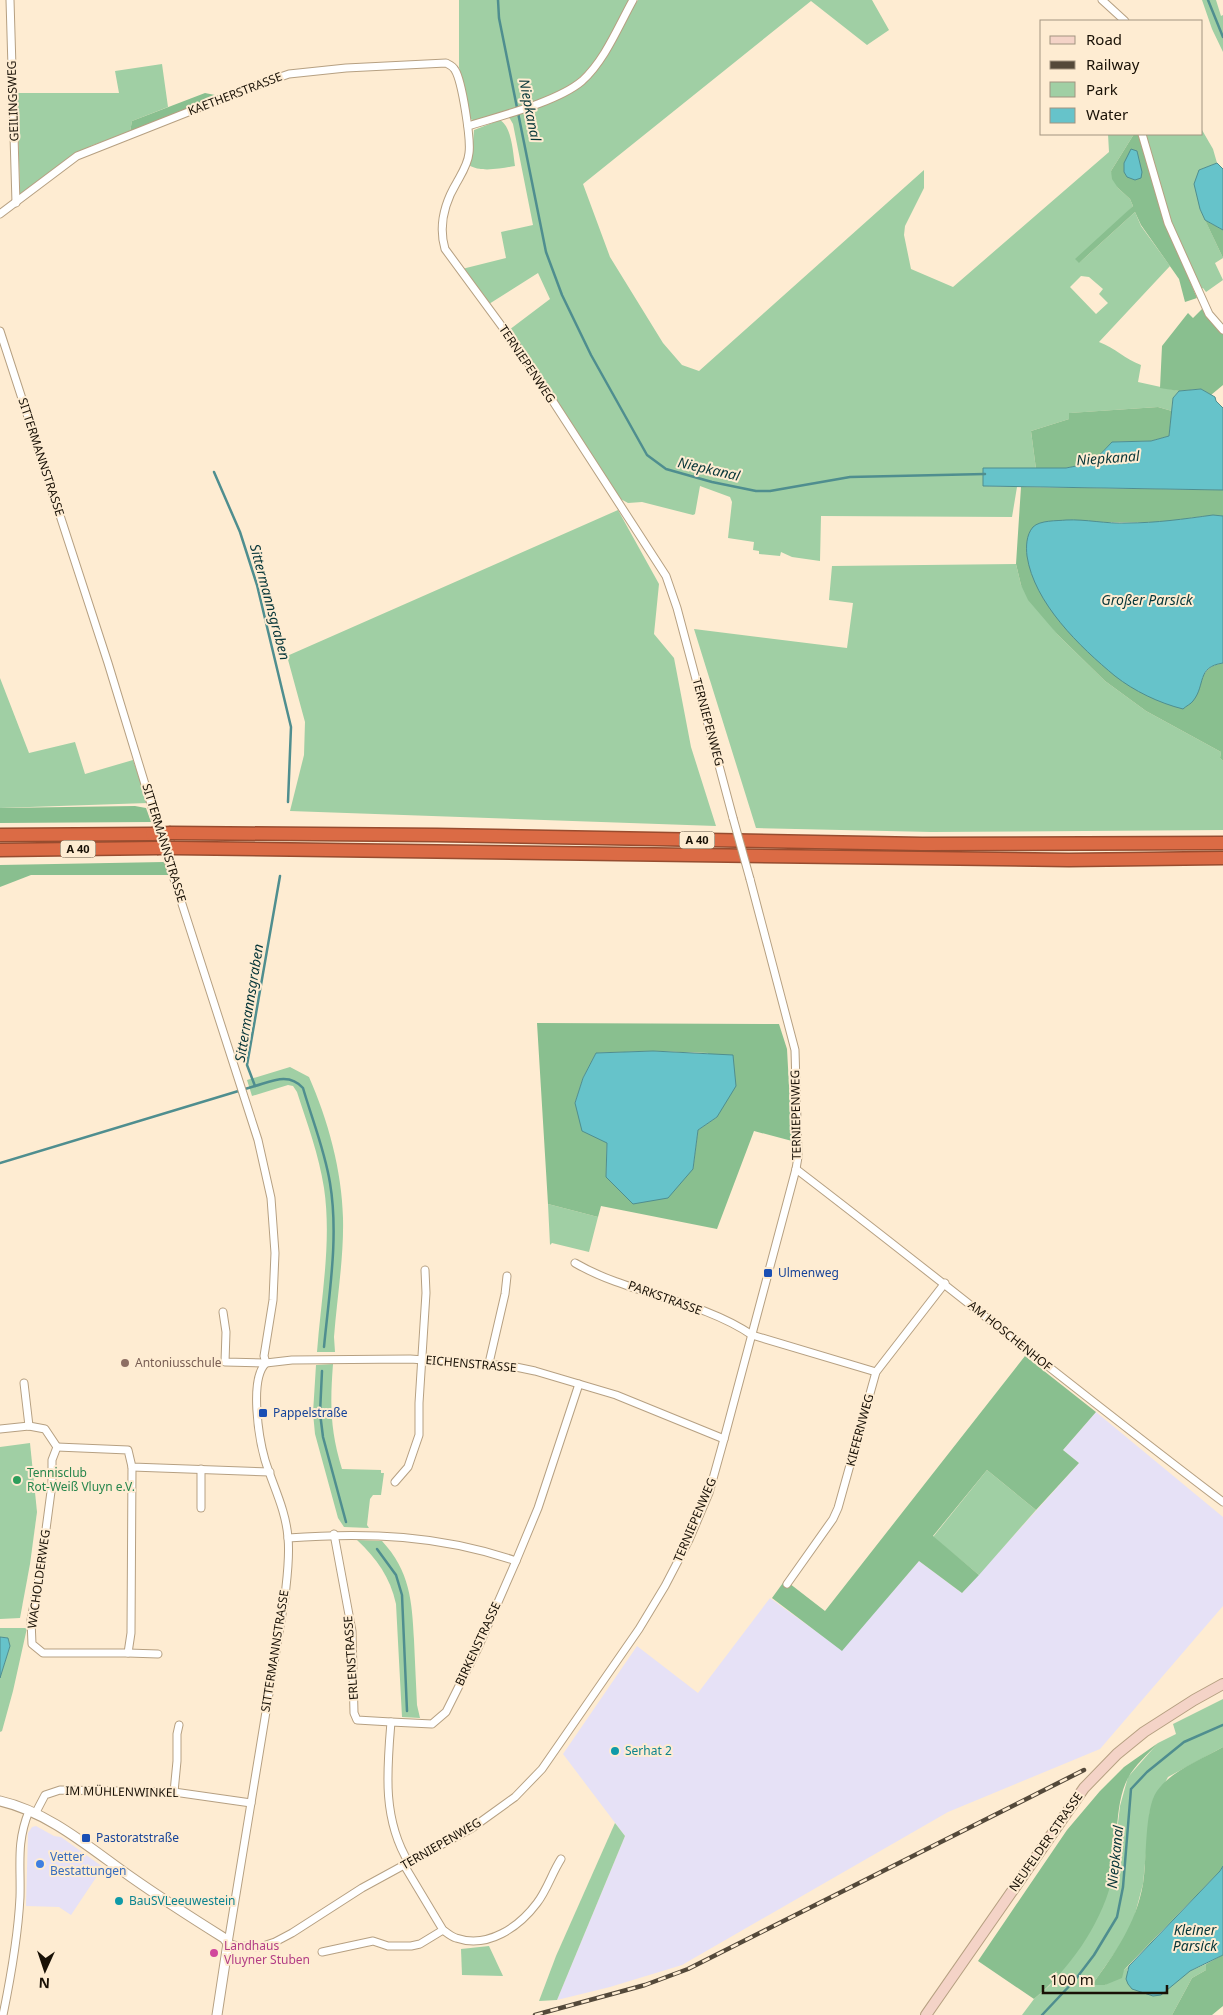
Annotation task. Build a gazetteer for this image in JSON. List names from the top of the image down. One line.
{"streets":{"highway":["A 40"],"main road":["NEUFELDER STRASSE"],"street":["KAETHERSTRASSE","GEILINGSWEG","TERNIEPENWEG","SITTERMANNSTRASSE","PARKSTRASSE","AM HOSCHENHOF","EICHENSTRASSE","KIEFERNWEG","WACHOLDERWEG","BIRKENSTRASSE","ERLENSTRASSE","IM MÜHLENWINKEL"]},"crossings":[["KAETHERSTRASSE","GEILINGSWEG"],["KAETHERSTRASSE","TERNIEPENWEG"],["TERNIEPENWEG","SITTERMANNSTRASSE"],["TERNIEPENWEG","PARKSTRASSE"],["TERNIEPENWEG","AM HOSCHENHOF"],["TERNIEPENWEG","EICHENSTRASSE"],["SITTERMANNSTRASSE","EICHENSTRASSE"],["SITTERMANNSTRASSE","IM MÜHLENWINKEL"],["AM HOSCHENHOF","KIEFERNWEG"],["EICHENSTRASSE","BIRKENSTRASSE"],["BIRKENSTRASSE","ERLENSTRASSE"]],"water":["Niepkanal","Großer Parsick","Sittermannsgraben","Kleiner Parsick"],"places":{"transit":["Ulmenweg","Pappelstraße","Pastoratstraße"],"other":["Antoniusschule","Tennisclub Rot-Weiß Vluyn e.V.","Serhat 2","Vetter Bestattungen","BauSVLeeuwestein","Landhaus Vluyner Stuben"]},"legend":["Road","Railway","Park","Water"],"scale_bar":"100 m","north":"bottom"}
